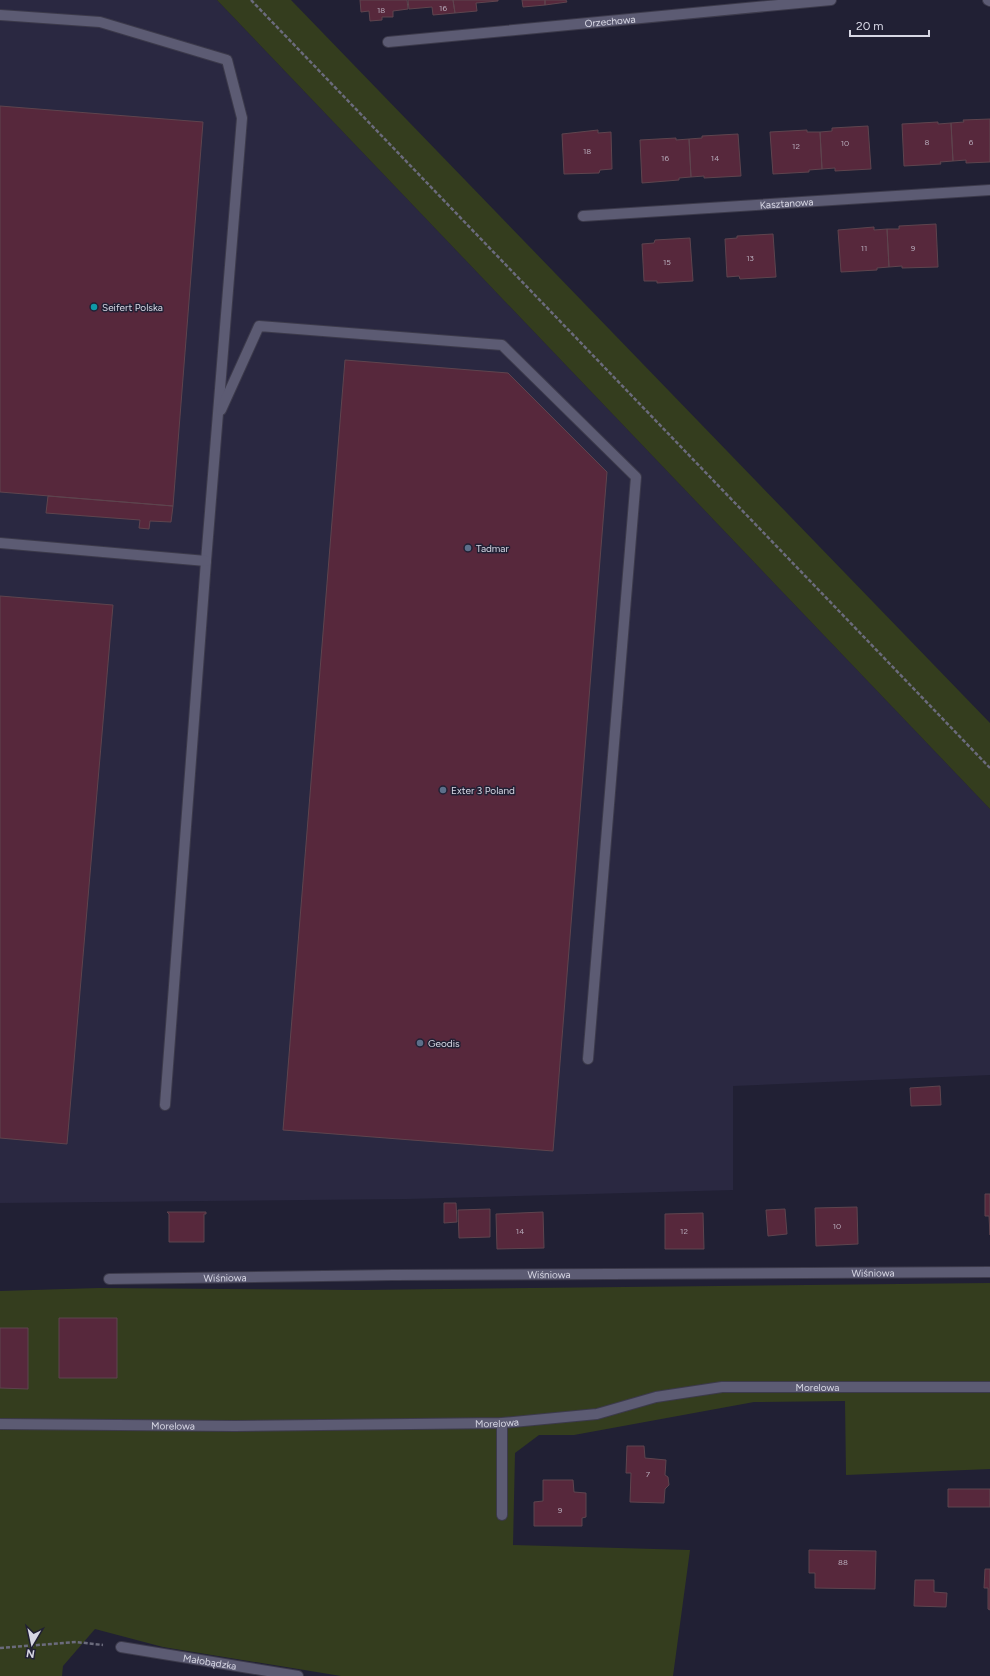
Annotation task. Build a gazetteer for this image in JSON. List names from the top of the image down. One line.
{"streets":{"street":["Orzechowa","Kasztanowa","Wiśniowa","Morelowa","Małobądzka"]},"places":["Seifert Polska","Tadmar","Exter 3 Poland","Geodis"],"house_numbers":["16","18","8","6","10","12","18","16","14","11","9","13","15","10","14","12","7","9","88"],"scale_bar":"20 m","north":"bottom"}
